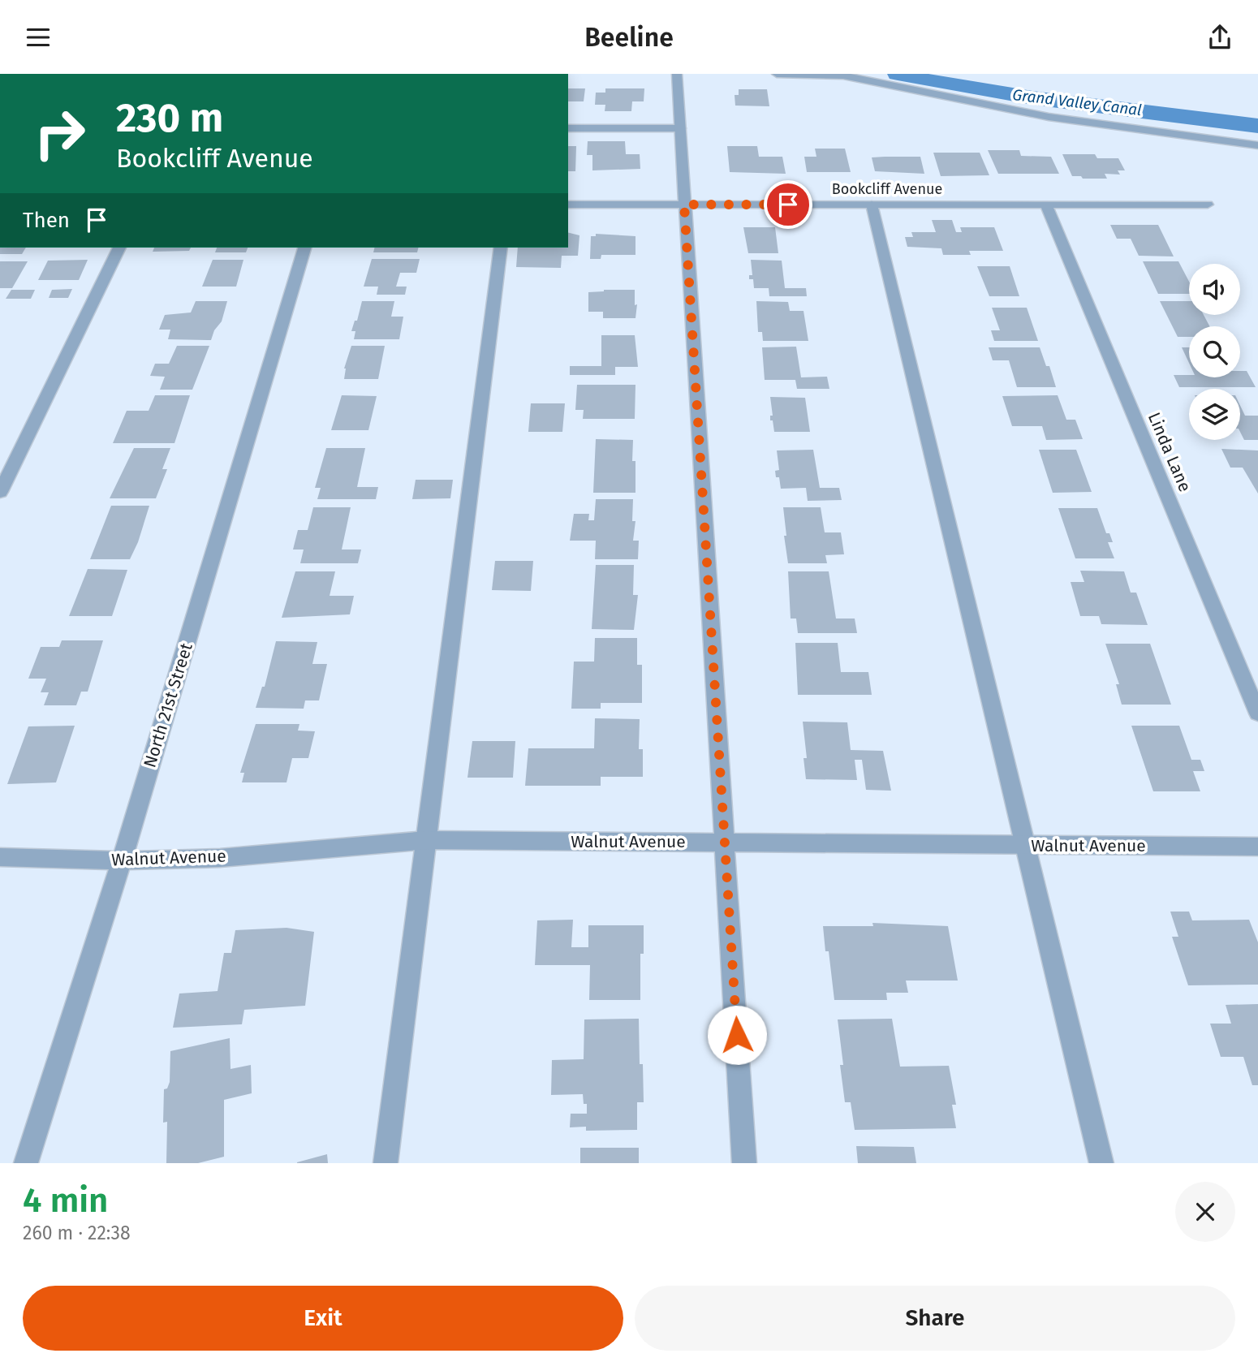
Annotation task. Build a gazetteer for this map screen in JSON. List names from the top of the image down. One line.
{"streets":{"street":["Bookcliff Avenue","Linda Lane","North 21st Street","Walnut Avenue"]},"crossings":[["Bookcliff Avenue","Linda Lane"],["North 21st Street","Walnut Avenue"]],"water":["Grand Valley Canal"],"page":{"header":"Beeline","turn":["230 m","Bookcliff Avenue"],"then":"Then","heading":["4 min","260 m · 22:38"],"buttons":["Exit","Share"]}}
